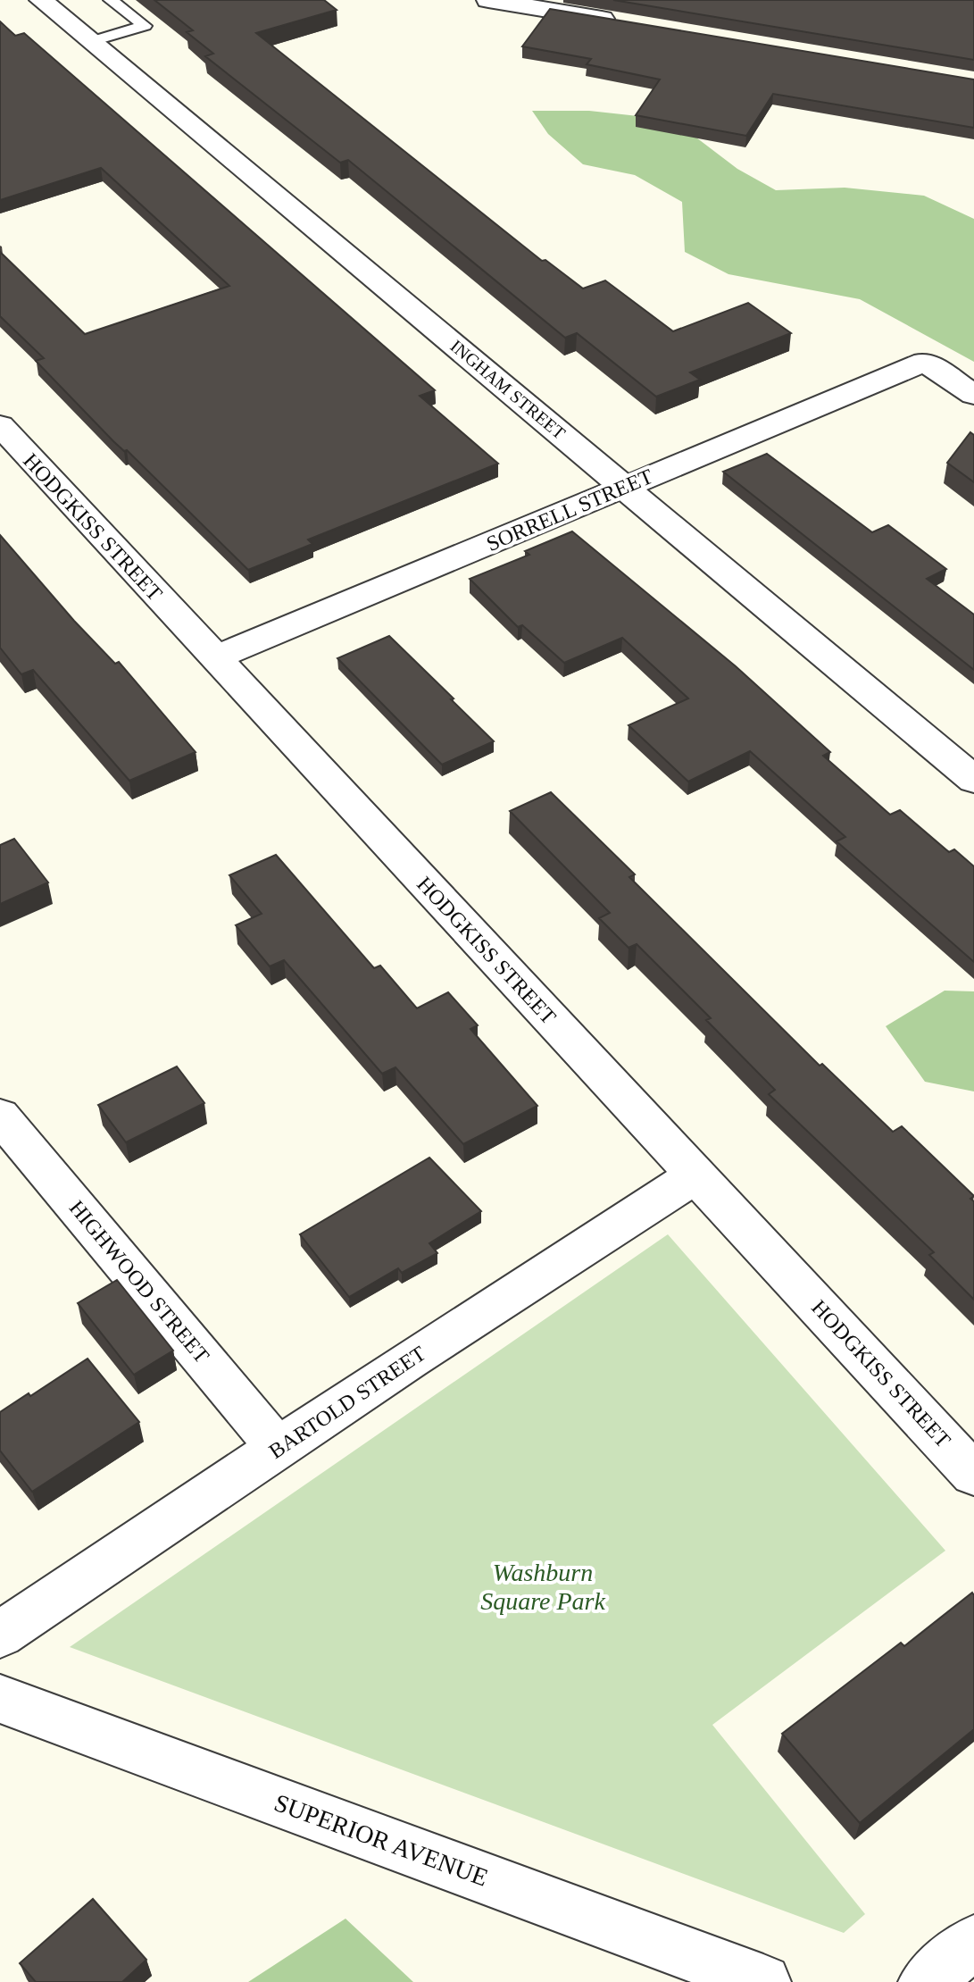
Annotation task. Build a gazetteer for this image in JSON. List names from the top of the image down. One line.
{"streets":{"street":["INGHAM STREET","SORRELL STREET","HODGKISS STREET","HIGHWOOD STREET","BARTOLD STREET","SUPERIOR AVENUE"]},"crossings":[["INGHAM STREET","SORRELL STREET"],["SORRELL STREET","HODGKISS STREET"],["HODGKISS STREET","BARTOLD STREET"],["HIGHWOOD STREET","BARTOLD STREET"]],"parks":["Washburn Square Park"]}
